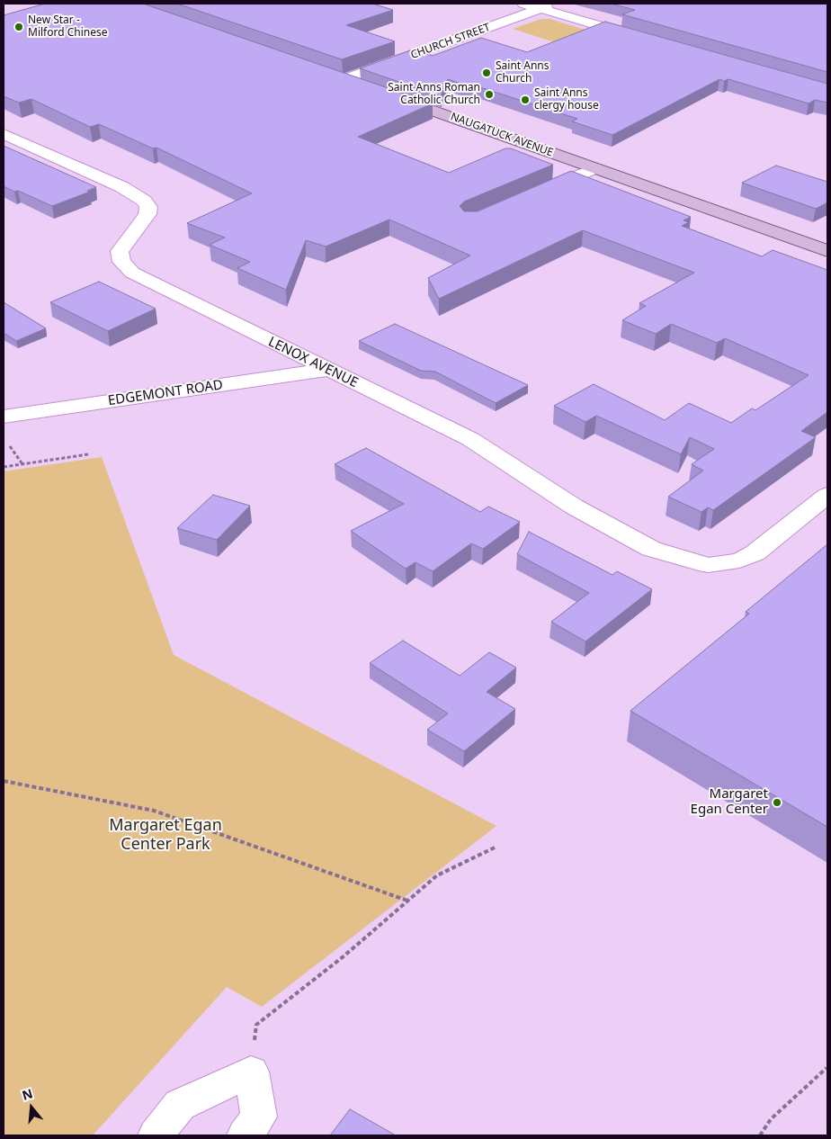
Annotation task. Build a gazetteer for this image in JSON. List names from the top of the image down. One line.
{"streets":{"main road":["NAUGATUCK AVENUE"],"street":["CHURCH STREET","LENOX AVENUE","EDGEMONT ROAD"]},"crossings":[["LENOX AVENUE","EDGEMONT ROAD"]],"parks":["Margaret Egan Center Park"],"places":["New Star - Milford Chinese","Saint Anns Church","Saint Anns Roman Catholic Church","Saint Anns clergy house","Margaret Egan Center"],"north":"top"}
